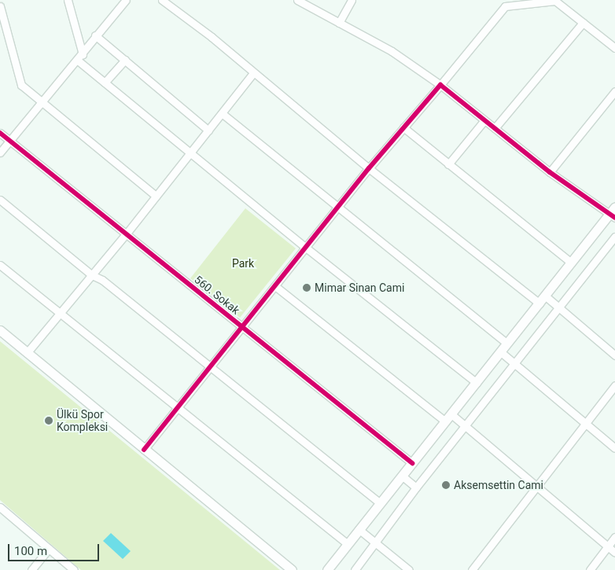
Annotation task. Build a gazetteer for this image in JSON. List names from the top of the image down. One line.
{"streets":{"street":["560. Sokak"]},"parks":["Park"],"places":["Mimar Sinan Cami","Ülkü Spor Kompleksi","Aksemsettin Cami"],"scale_bar":"100 m"}
